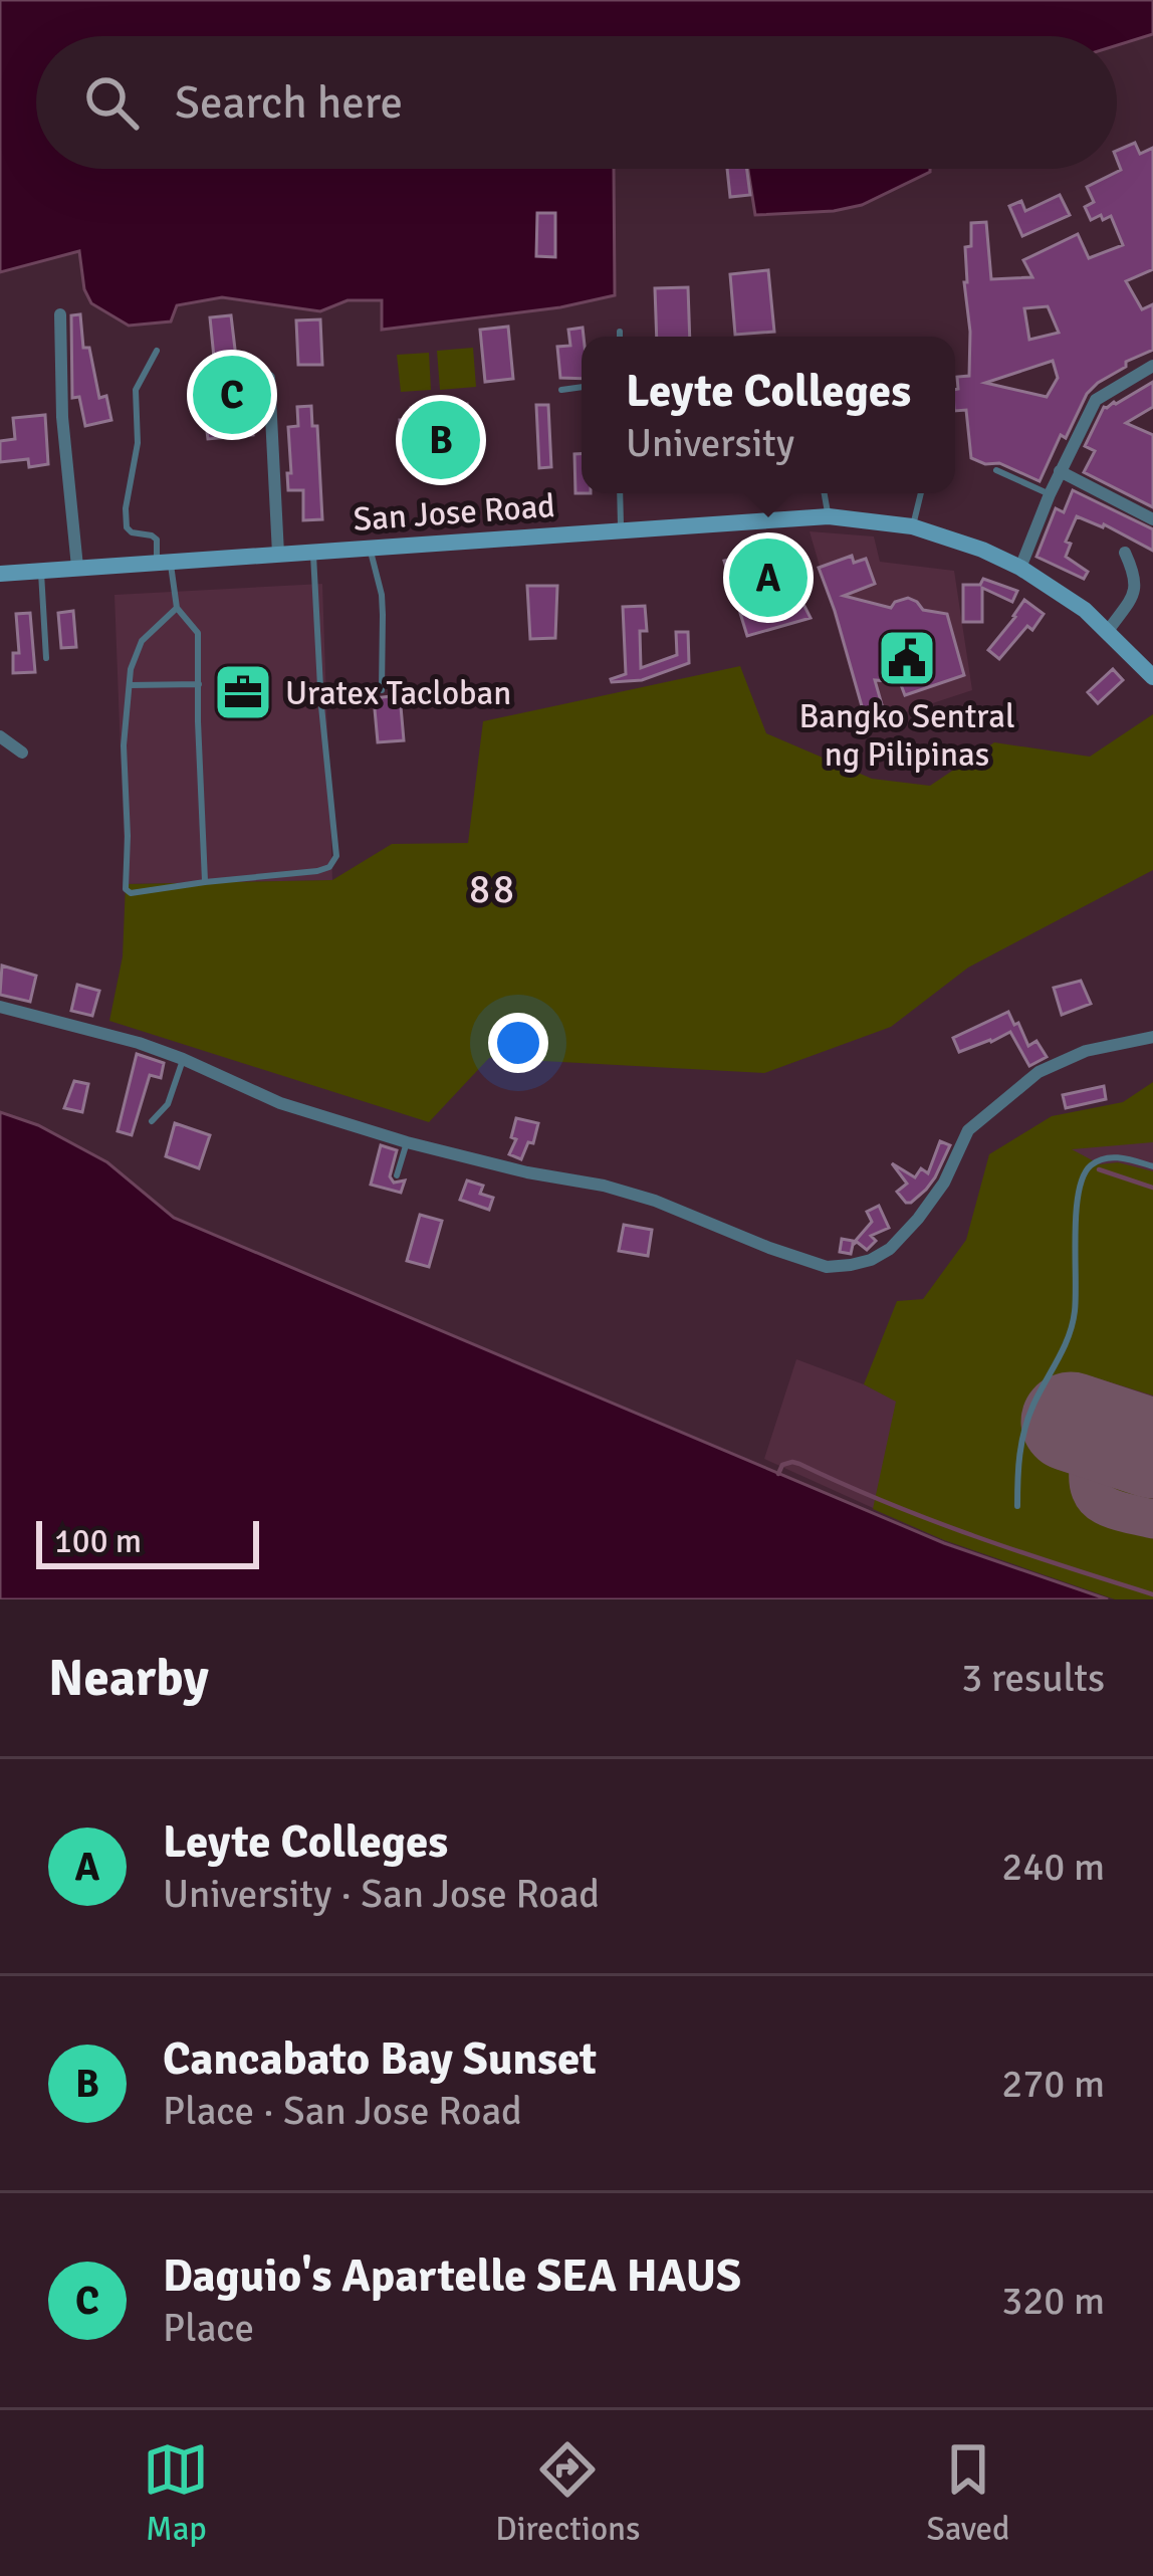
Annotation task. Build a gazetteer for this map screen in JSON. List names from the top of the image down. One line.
{"streets":{"main road":["San Jose Road"]},"districts":["88"],"places":{"public building":["Bangko Sentral ng Pilipinas"],"office":["Uratex Tacloban"]},"scale_bar":"100 m","page":{"search":"Search here","popup":["Leyte Colleges","University"],"pins":["C","B","A"],"scale":"100 m","heading":["Nearby","3 results"],"list":[{"mark":"A","name":"Leyte Colleges","note":"University · San Jose Road","value":"240 m"},{"mark":"B","name":"Cancabato Bay Sunset","note":"Place · San Jose Road","value":"270 m"},{"mark":"C","name":"Daguio's Apartelle SEA HAUS","note":"Place","value":"320 m"}],"nav":["Map","Directions","Saved"]}}
